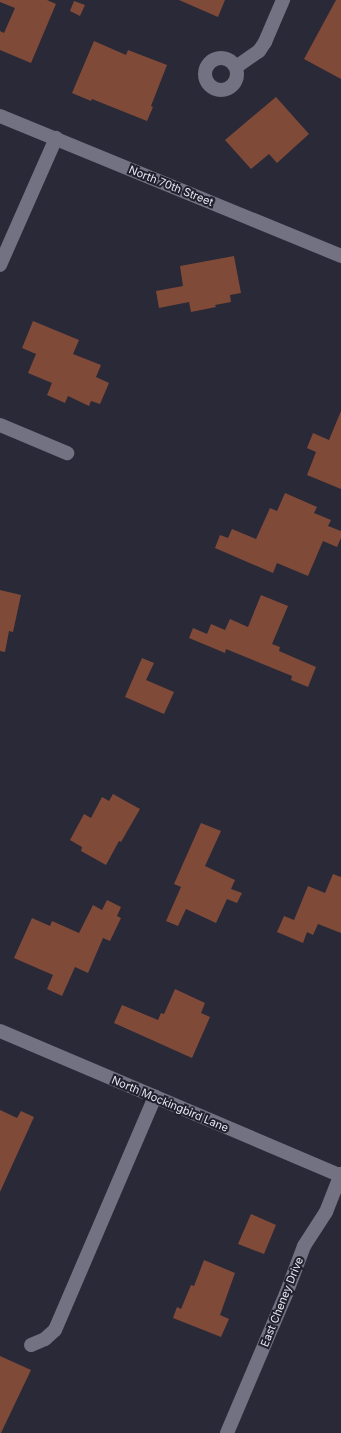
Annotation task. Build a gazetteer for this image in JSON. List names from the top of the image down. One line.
{"streets":{"street":["North 70th Street","North Mockingbird Lane","East Cheney Drive"]},"crossings":[["North Mockingbird Lane","East Cheney Drive"]]}
